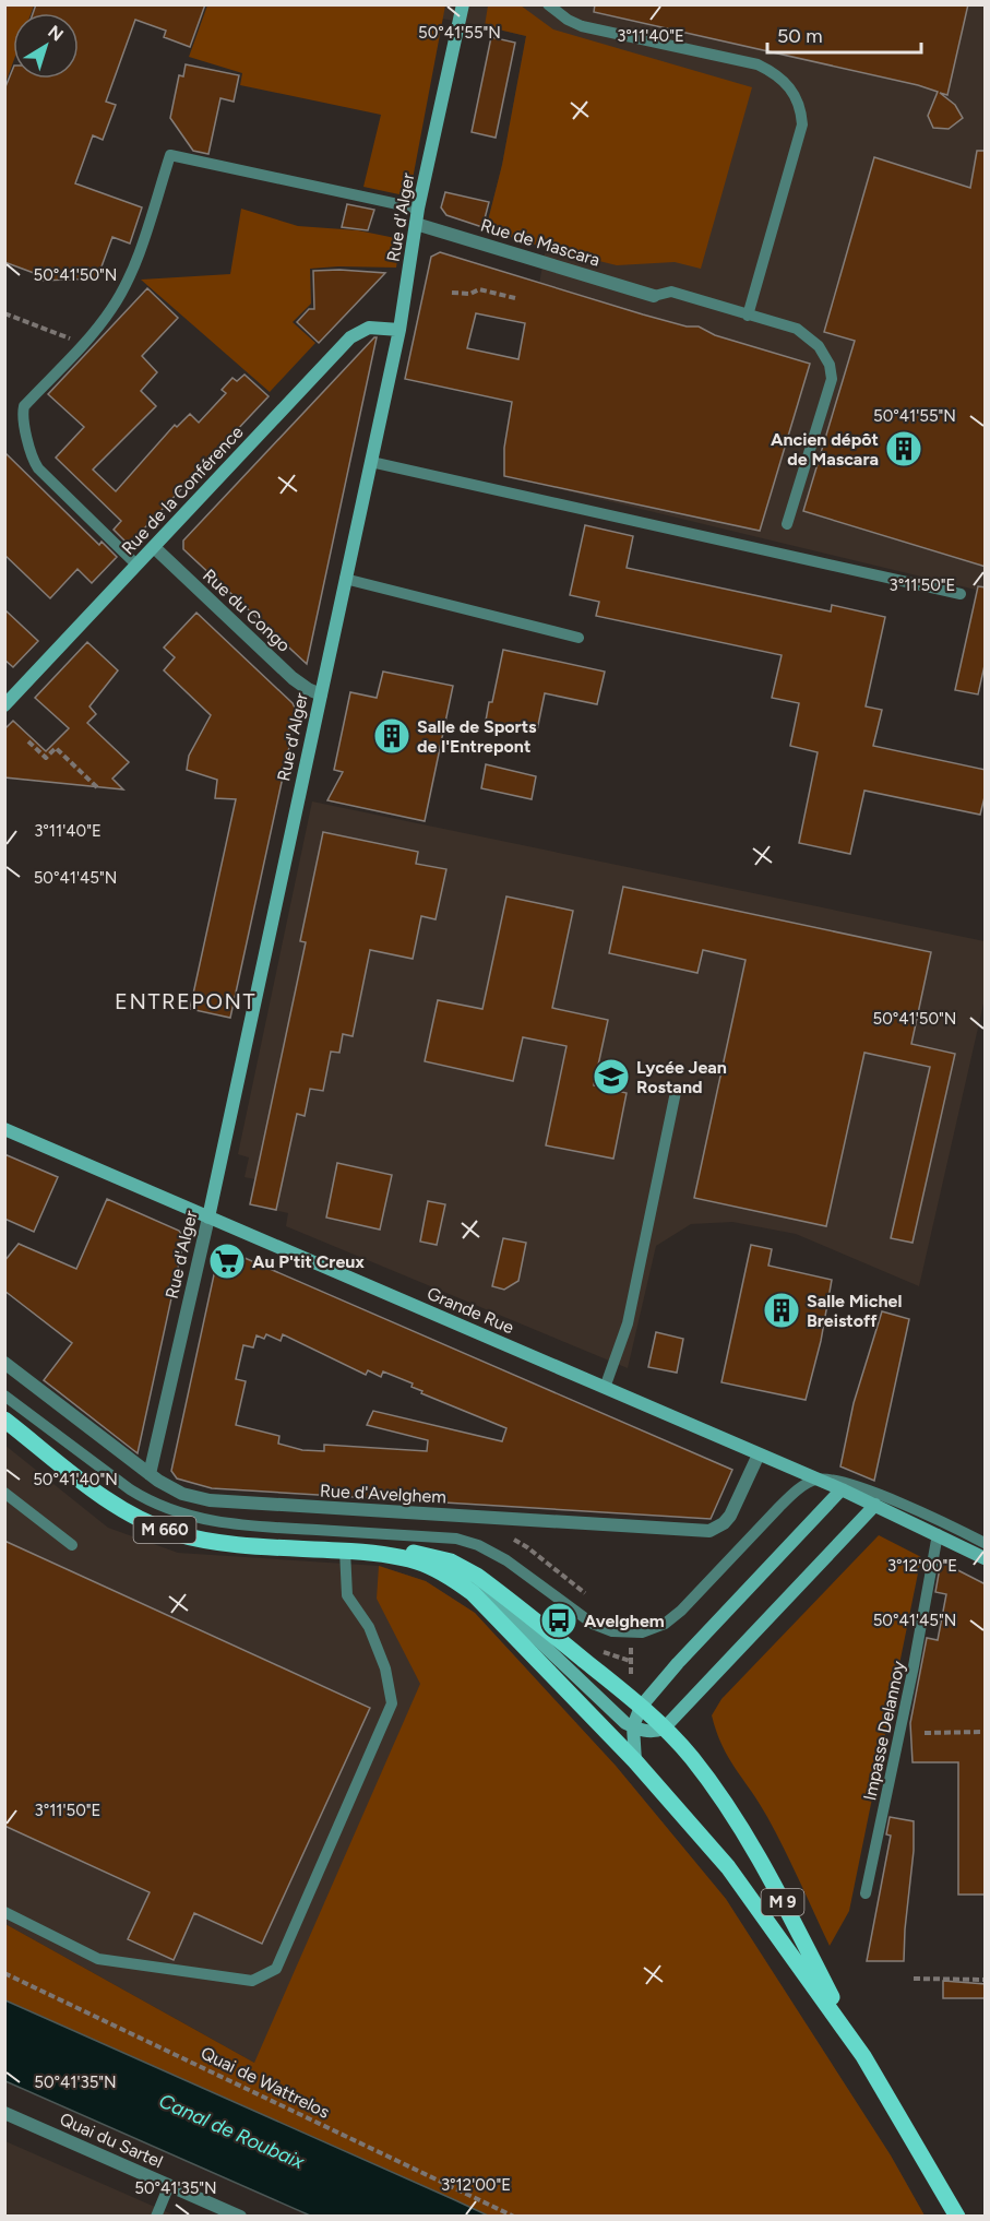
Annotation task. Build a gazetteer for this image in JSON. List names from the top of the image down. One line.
{"streets":{"main road":["M 660","M 9"],"street":["Rue d'Alger","Rue de Mascara","Rue de la Conférence","Rue du Congo","Grande Rue","Rue d'Avelghem","Quai du Sartel"],"lane":["Impasse Delannoy"],"path":["Quai de Wattrelos"]},"crossings":[["Rue d'Alger","Rue de Mascara"],["Rue d'Alger","Rue de la Conférence"],["Rue d'Alger","Rue du Congo"],["Rue d'Alger","Grande Rue"],["Rue d'Alger","Rue d'Avelghem"],["Rue de la Conférence","Rue du Congo"],["Grande Rue","Rue d'Avelghem"],["Grande Rue","Impasse Delannoy"],["M 660","M 9"]],"districts":["ENTREPONT"],"water":["Canal de Roubaix"],"places":{"building":["Ancien dépôt de Mascara","Salle de Sports de l'Entrepont","Salle Michel Breistoff"],"school or university":["Lycée Jean Rostand"],"supermarket":["Au P'tit Creux"],"bus stop":["Avelghem"]},"scale_bar":"50 m","north":"top right","coordinates":["50°41'55\"N","3°11'40\"E","50°41'50\"N","3°11'50\"E","50°41'45\"N","50°41'40\"N","3°12'00\"E","50°41'35\"N"]}
